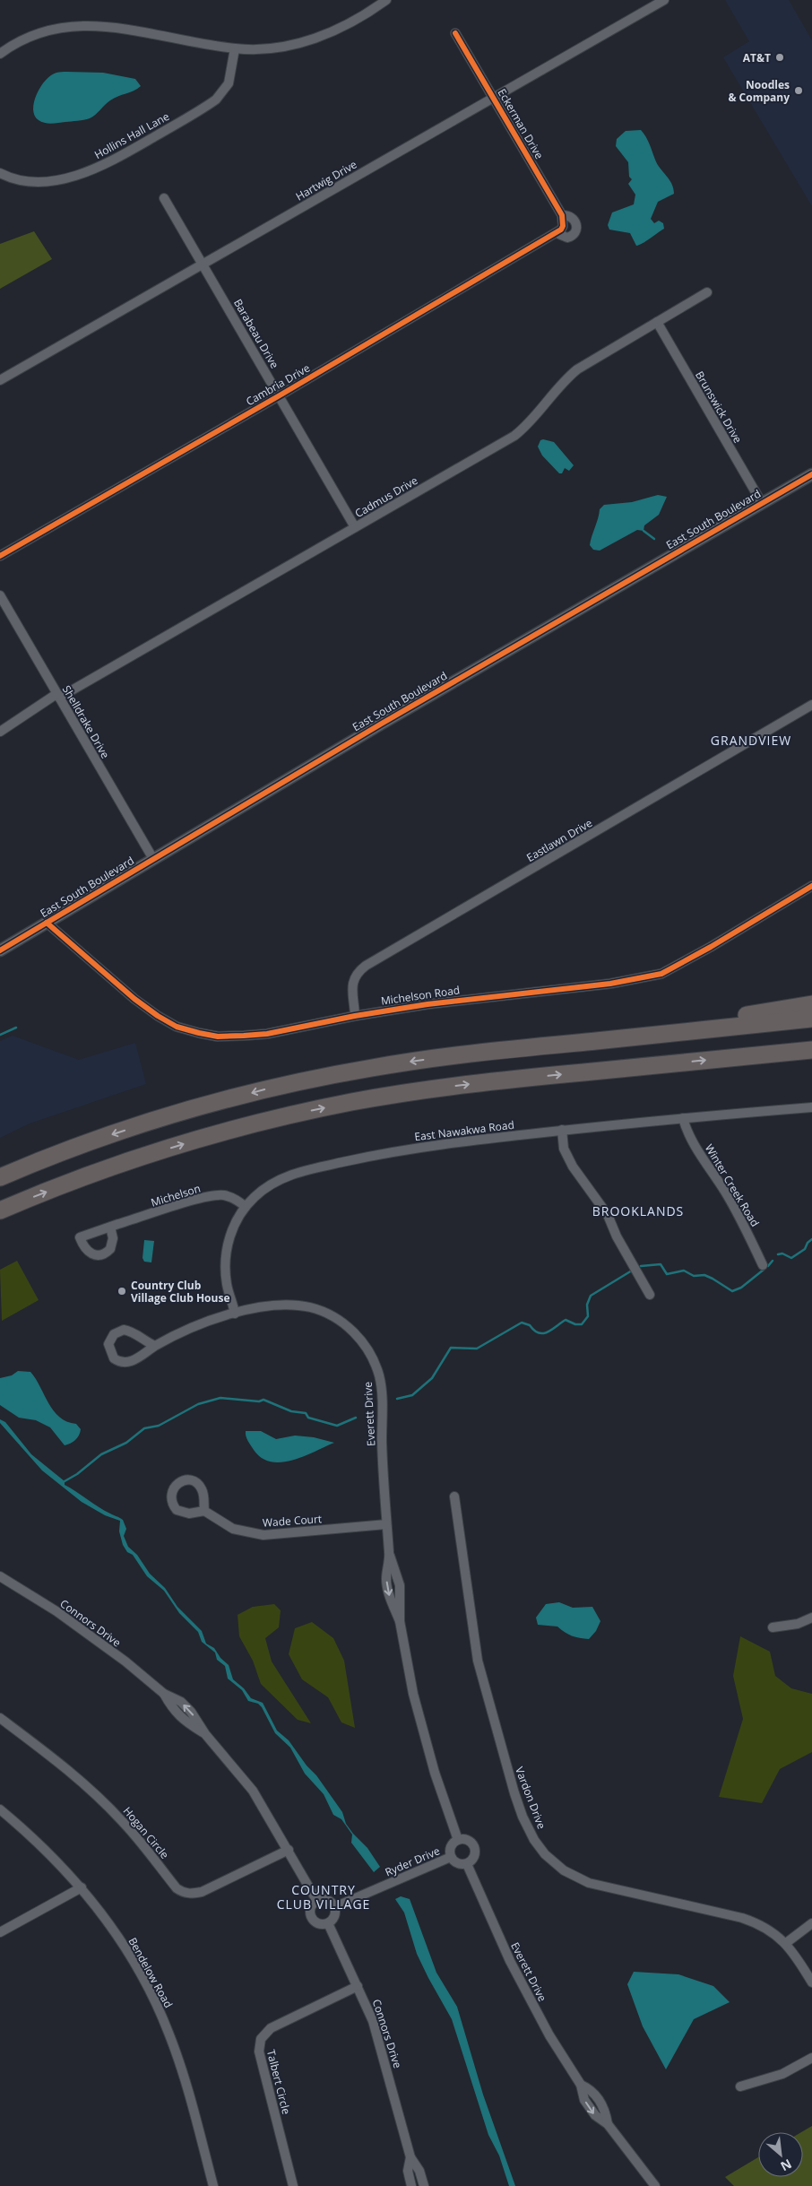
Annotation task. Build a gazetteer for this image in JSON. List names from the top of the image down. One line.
{"streets":{"street":["Eckerman Drive","Hollins Hall Lane","Hartwig Drive","Barabeau Drive","Cambria Drive","Brunswick Drive","Cadmus Drive","East South Boulevard","Shelldrake Drive","Eastlawn Drive","Michelson Road","East Nawakwa Road","Winter Creek Road","Michelson","Everett Drive","Wade Court","Connors Drive","Vardon Drive","Hogan Circle","Ryder Drive","Bendelow Road","Talbert Circle"]},"crossings":[["Eckerman Drive","Hartwig Drive"],["Eckerman Drive","Cambria Drive"],["Hartwig Drive","Barabeau Drive"],["Barabeau Drive","Cambria Drive"],["Barabeau Drive","Cadmus Drive"],["Brunswick Drive","Cadmus Drive"],["Brunswick Drive","East South Boulevard"],["Cadmus Drive","Shelldrake Drive"],["East South Boulevard","Shelldrake Drive"],["East South Boulevard","Michelson Road"],["Eastlawn Drive","Michelson Road"],["East Nawakwa Road","Winter Creek Road"],["East Nawakwa Road","Michelson"],["East Nawakwa Road","Everett Drive"],["Everett Drive","Wade Court"],["Everett Drive","Ryder Drive"],["Connors Drive","Hogan Circle"],["Connors Drive","Ryder Drive"],["Connors Drive","Talbert Circle"]],"districts":["GRANDVIEW","BROOKLANDS","COUNTRY CLUB VILLAGE"],"places":["AT&T","Noodles & Company","Country Club Village Club House"],"north":"bottom right"}
